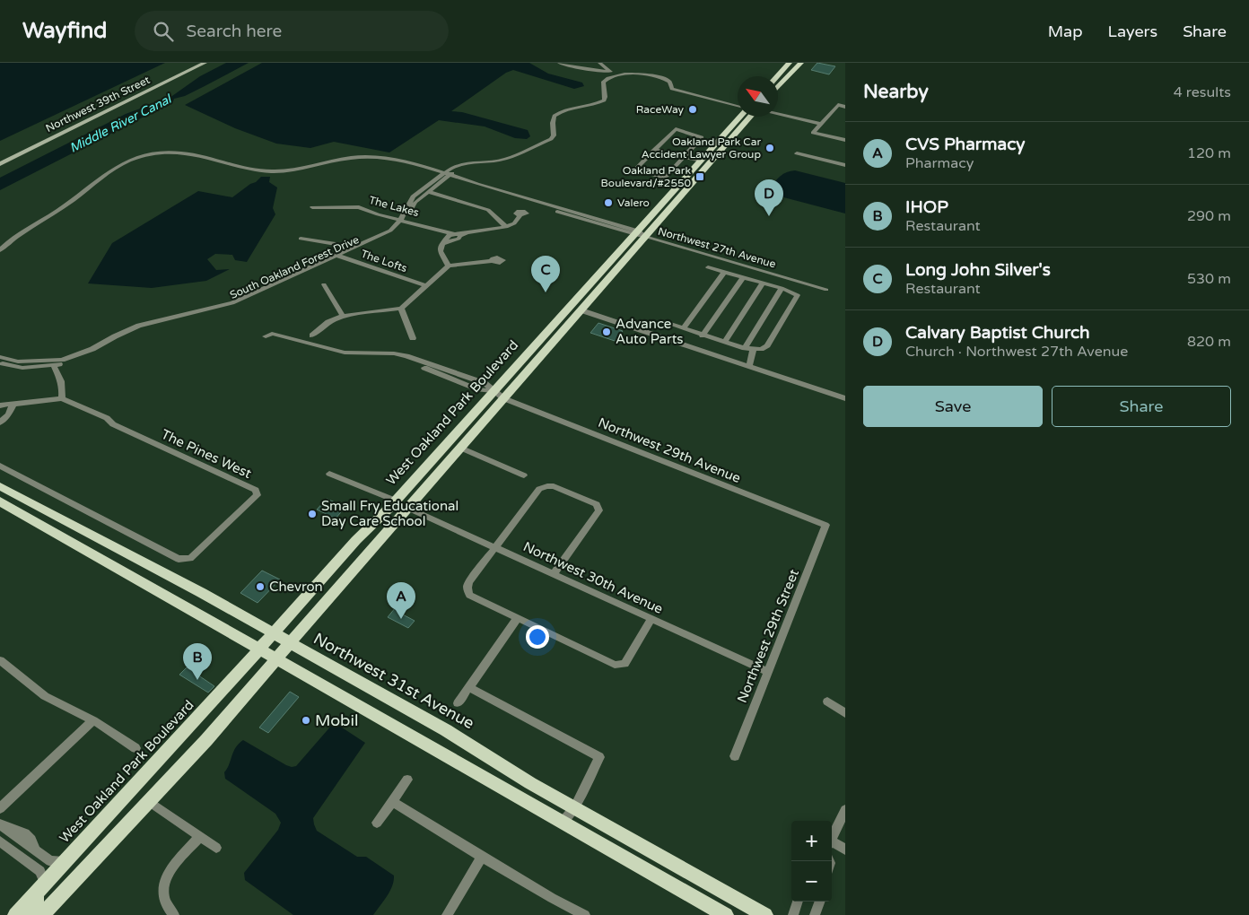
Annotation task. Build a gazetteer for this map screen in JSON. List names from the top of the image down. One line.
{"streets":{"main road":["West Oakland Park Boulevard","Northwest 31st Avenue"],"street":["Northwest 39th Street","The Lakes","Northwest 27th Avenue","The Lofts","South Oakland Forest Drive","Northwest 29th Avenue","The Pines West","Northwest 30th Avenue","Northwest 29th Street"]},"crossings":[["The Lakes","South Oakland Forest Drive"],["Northwest 27th Avenue","West Oakland Park Boulevard"],["The Lofts","South Oakland Forest Drive"],["West Oakland Park Boulevard","Northwest 29th Avenue"],["West Oakland Park Boulevard","Northwest 30th Avenue"],["West Oakland Park Boulevard","Northwest 31st Avenue"],["Northwest 29th Avenue","Northwest 29th Street"],["Northwest 30th Avenue","Northwest 29th Street"]],"water":["Middle River Canal"],"places":{"other":["RaceWay","Oakland Park Car Accident Lawyer Group","Valero","Advance Auto Parts","Small Fry Educational Day Care School","Chevron","Mobil"],"transit":["Oakland Park Boulevard/#2550"]},"north":"top left","page":{"header":"Wayfind","search":"Search here","nav":["Map","Layers","Share"],"heading":["Nearby","4 results"],"list":[{"mark":"A","name":"CVS Pharmacy","note":"Pharmacy","value":"120 m"},{"mark":"B","name":"IHOP","note":"Restaurant","value":"290 m"},{"mark":"C","name":"Long John Silver's","note":"Restaurant","value":"530 m"},{"mark":"D","name":"Calvary Baptist Church","note":"Church · Northwest 27th Avenue","value":"820 m"}],"pins":["D","C","A","B"],"buttons":["Save","Share"],"map_buttons":["+","−"]}}
